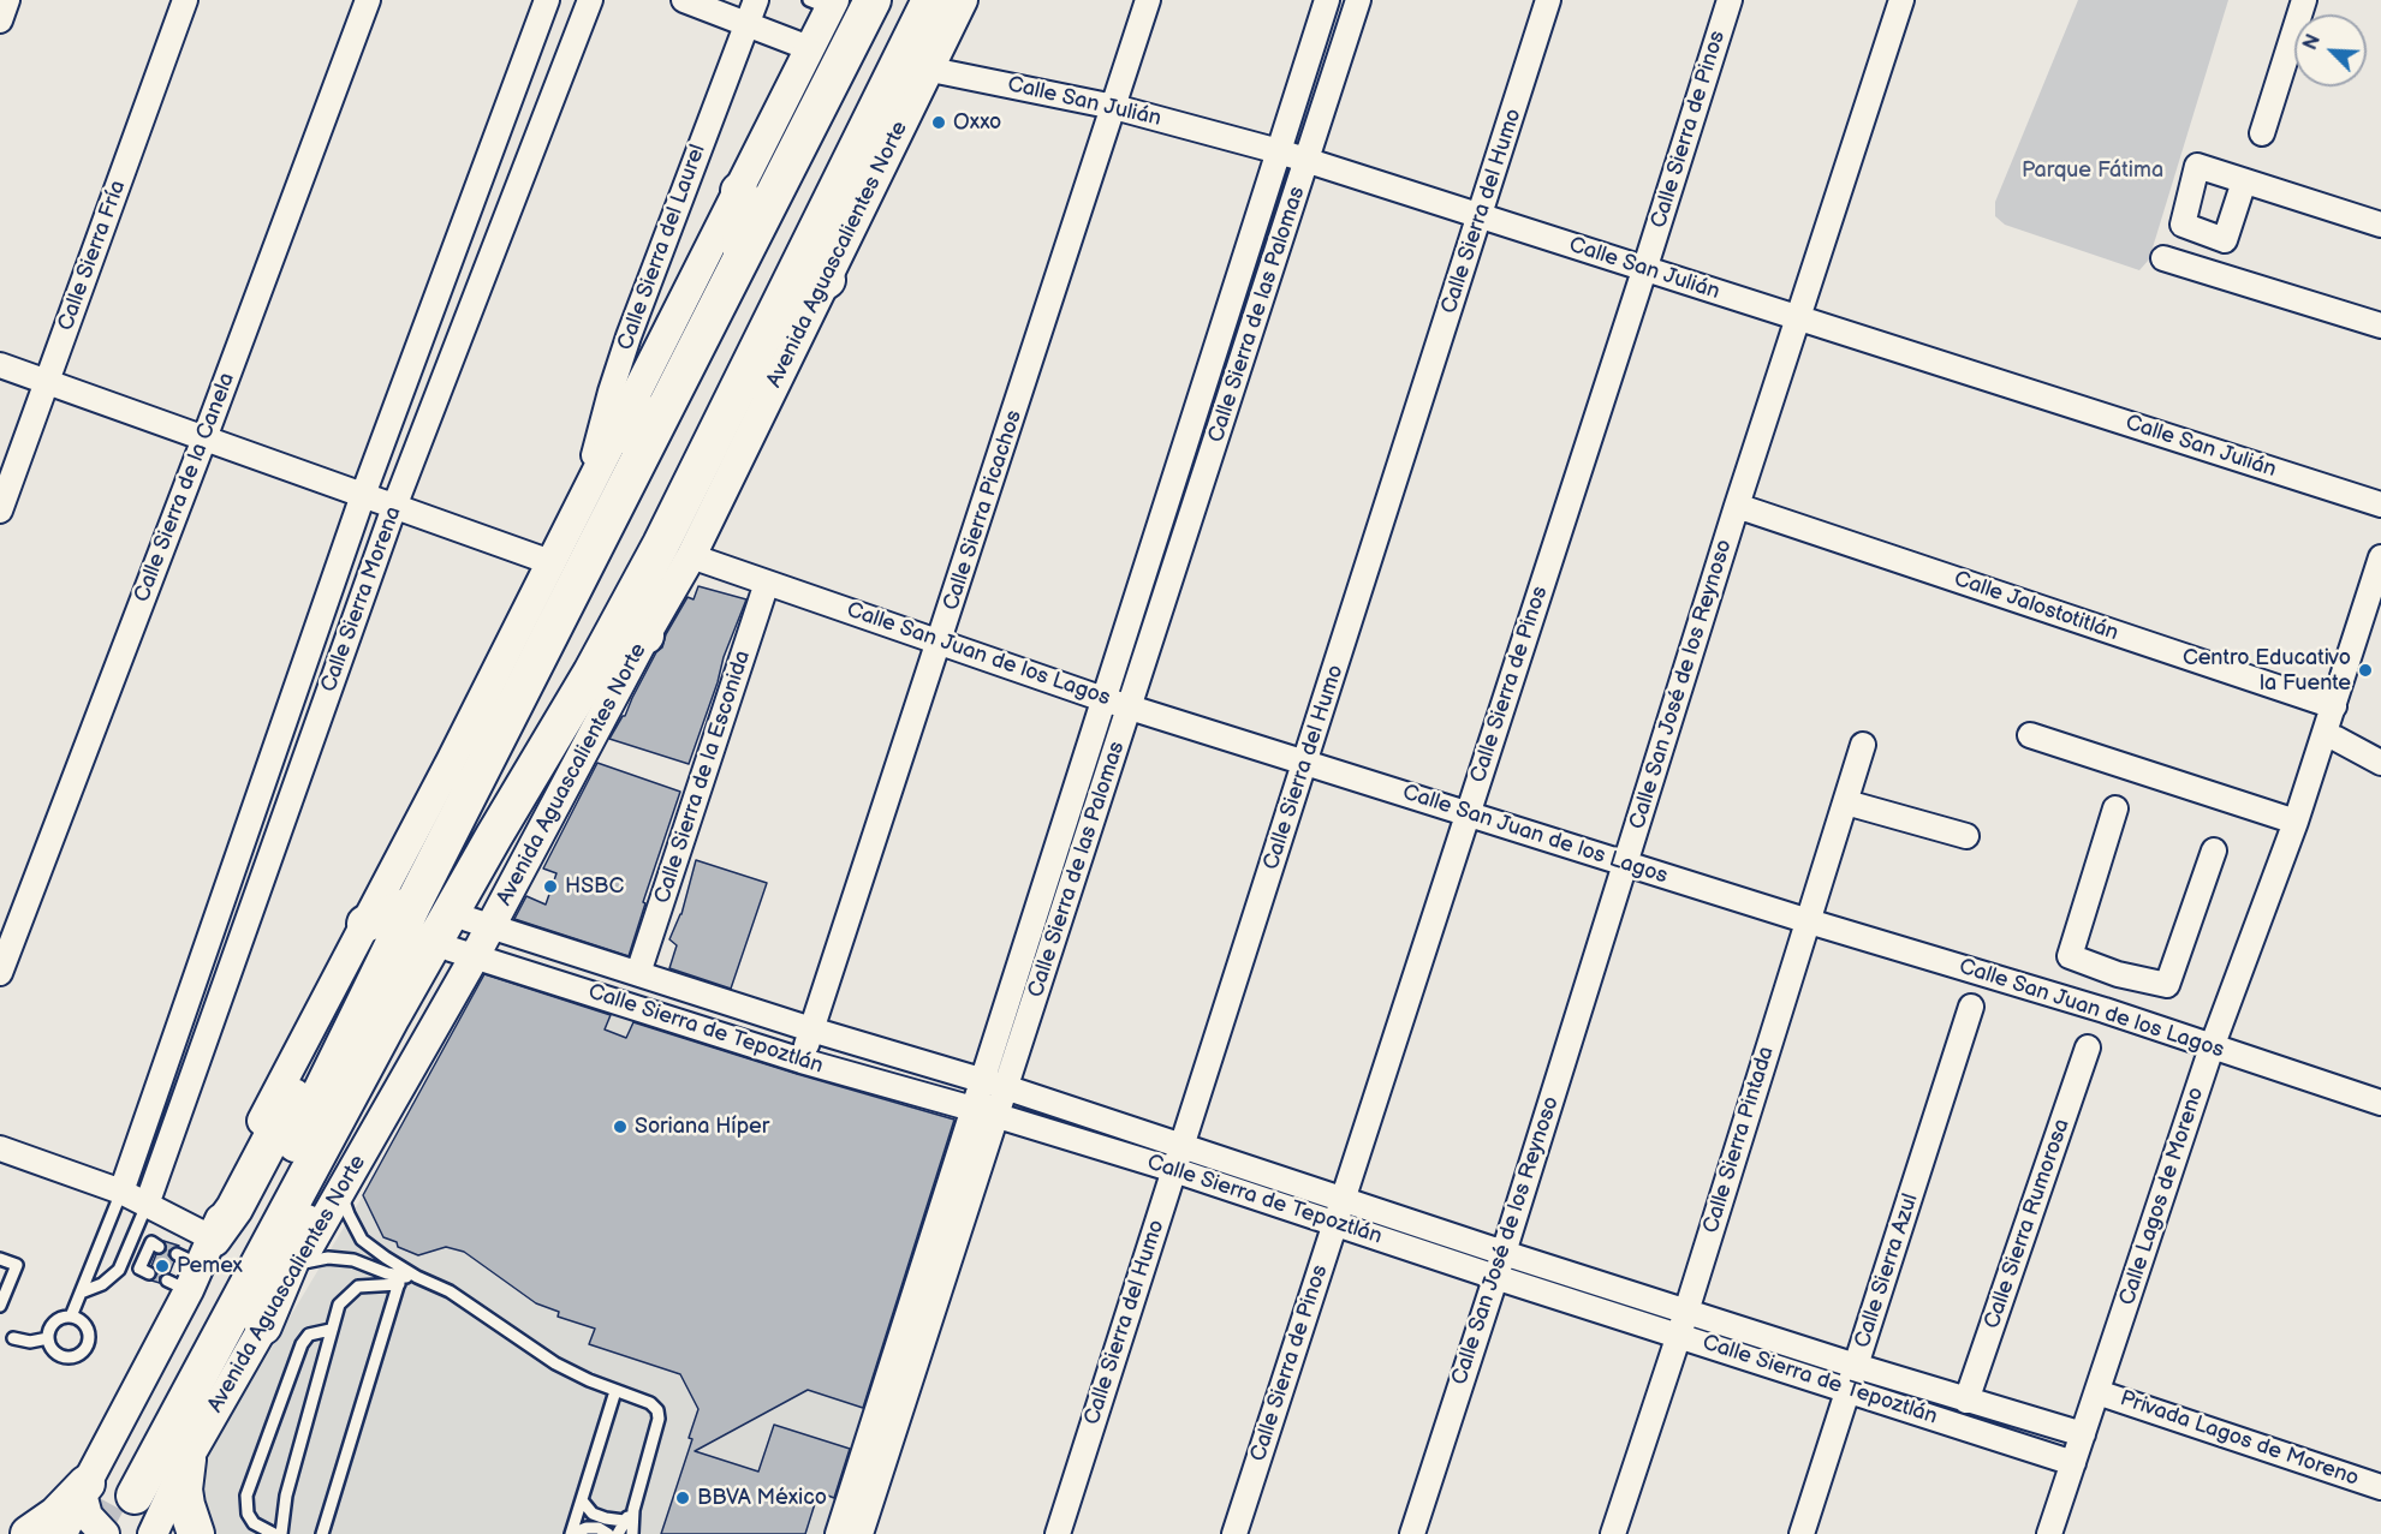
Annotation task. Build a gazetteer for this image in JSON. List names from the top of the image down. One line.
{"streets":{"main road":["Avenida Aguascalientes Norte"],"street":["Calle San Julián","Calle Sierra de Pinos","Calle Sierra del Humo","Calle Sierra del Laurel","Calle Sierra Fría","Calle Sierra de las Palomas","Calle Sierra de la Canela","Calle Sierra Picachos","Calle Sierra Morena","Calle Jalostotitlán","Calle San Juan de los Lagos","Calle San José de los Reynoso","Calle Sierra de la Esconida","Calle Sierra de Tepoztlán","Calle Sierra Pintada","Calle Lagos de Moreno","Calle Sierra Rumorosa","Calle Sierra Azul","Privada Lagos de Moreno"]},"crossings":[["Calle San Julián","Calle Sierra de Pinos"],["Calle San Julián","Calle Sierra del Humo"],["Calle San Julián","Avenida Aguascalientes Norte"],["Calle San Julián","Calle Sierra de las Palomas"],["Calle San Julián","Calle Sierra Picachos"],["Calle San Julián","Calle San José de los Reynoso"],["Calle Sierra de Pinos","Calle San Juan de los Lagos"],["Calle Sierra de Pinos","Calle Sierra de Tepoztlán"],["Calle Sierra del Humo","Calle San Juan de los Lagos"],["Calle Sierra del Humo","Calle Sierra de Tepoztlán"],["Calle Sierra del Laurel","Avenida Aguascalientes Norte"],["Avenida Aguascalientes Norte","Calle San Juan de los Lagos"],["Avenida Aguascalientes Norte","Calle Sierra de Tepoztlán"],["Calle Sierra de las Palomas","Calle San Juan de los Lagos"],["Calle Sierra de las Palomas","Calle Sierra de Tepoztlán"],["Calle Sierra Picachos","Calle San Juan de los Lagos"],["Calle Sierra Picachos","Calle Sierra de Tepoztlán"],["Calle Jalostotitlán","Calle San José de los Reynoso"],["Calle Jalostotitlán","Calle Lagos de Moreno"],["Calle San Juan de los Lagos","Calle San José de los Reynoso"],["Calle San Juan de los Lagos","Calle Sierra de la Esconida"],["Calle San Juan de los Lagos","Calle Sierra Pintada"],["Calle San Juan de los Lagos","Calle Lagos de Moreno"],["Calle San José de los Reynoso","Calle Sierra de Tepoztlán"],["Calle Sierra de la Esconida","Calle Sierra de Tepoztlán"],["Calle Sierra de Tepoztlán","Calle Sierra Pintada"],["Calle Sierra de Tepoztlán","Calle Lagos de Moreno"],["Calle Sierra de Tepoztlán","Calle Sierra Rumorosa"],["Calle Sierra de Tepoztlán","Calle Sierra Azul"],["Calle Lagos de Moreno","Privada Lagos de Moreno"]],"parks":["Parque Fátima"],"places":["Oxxo","Centro Educativo la Fuente","HSBC","Soriana Híper","Pemex","BBVA México"],"north":"top left"}
